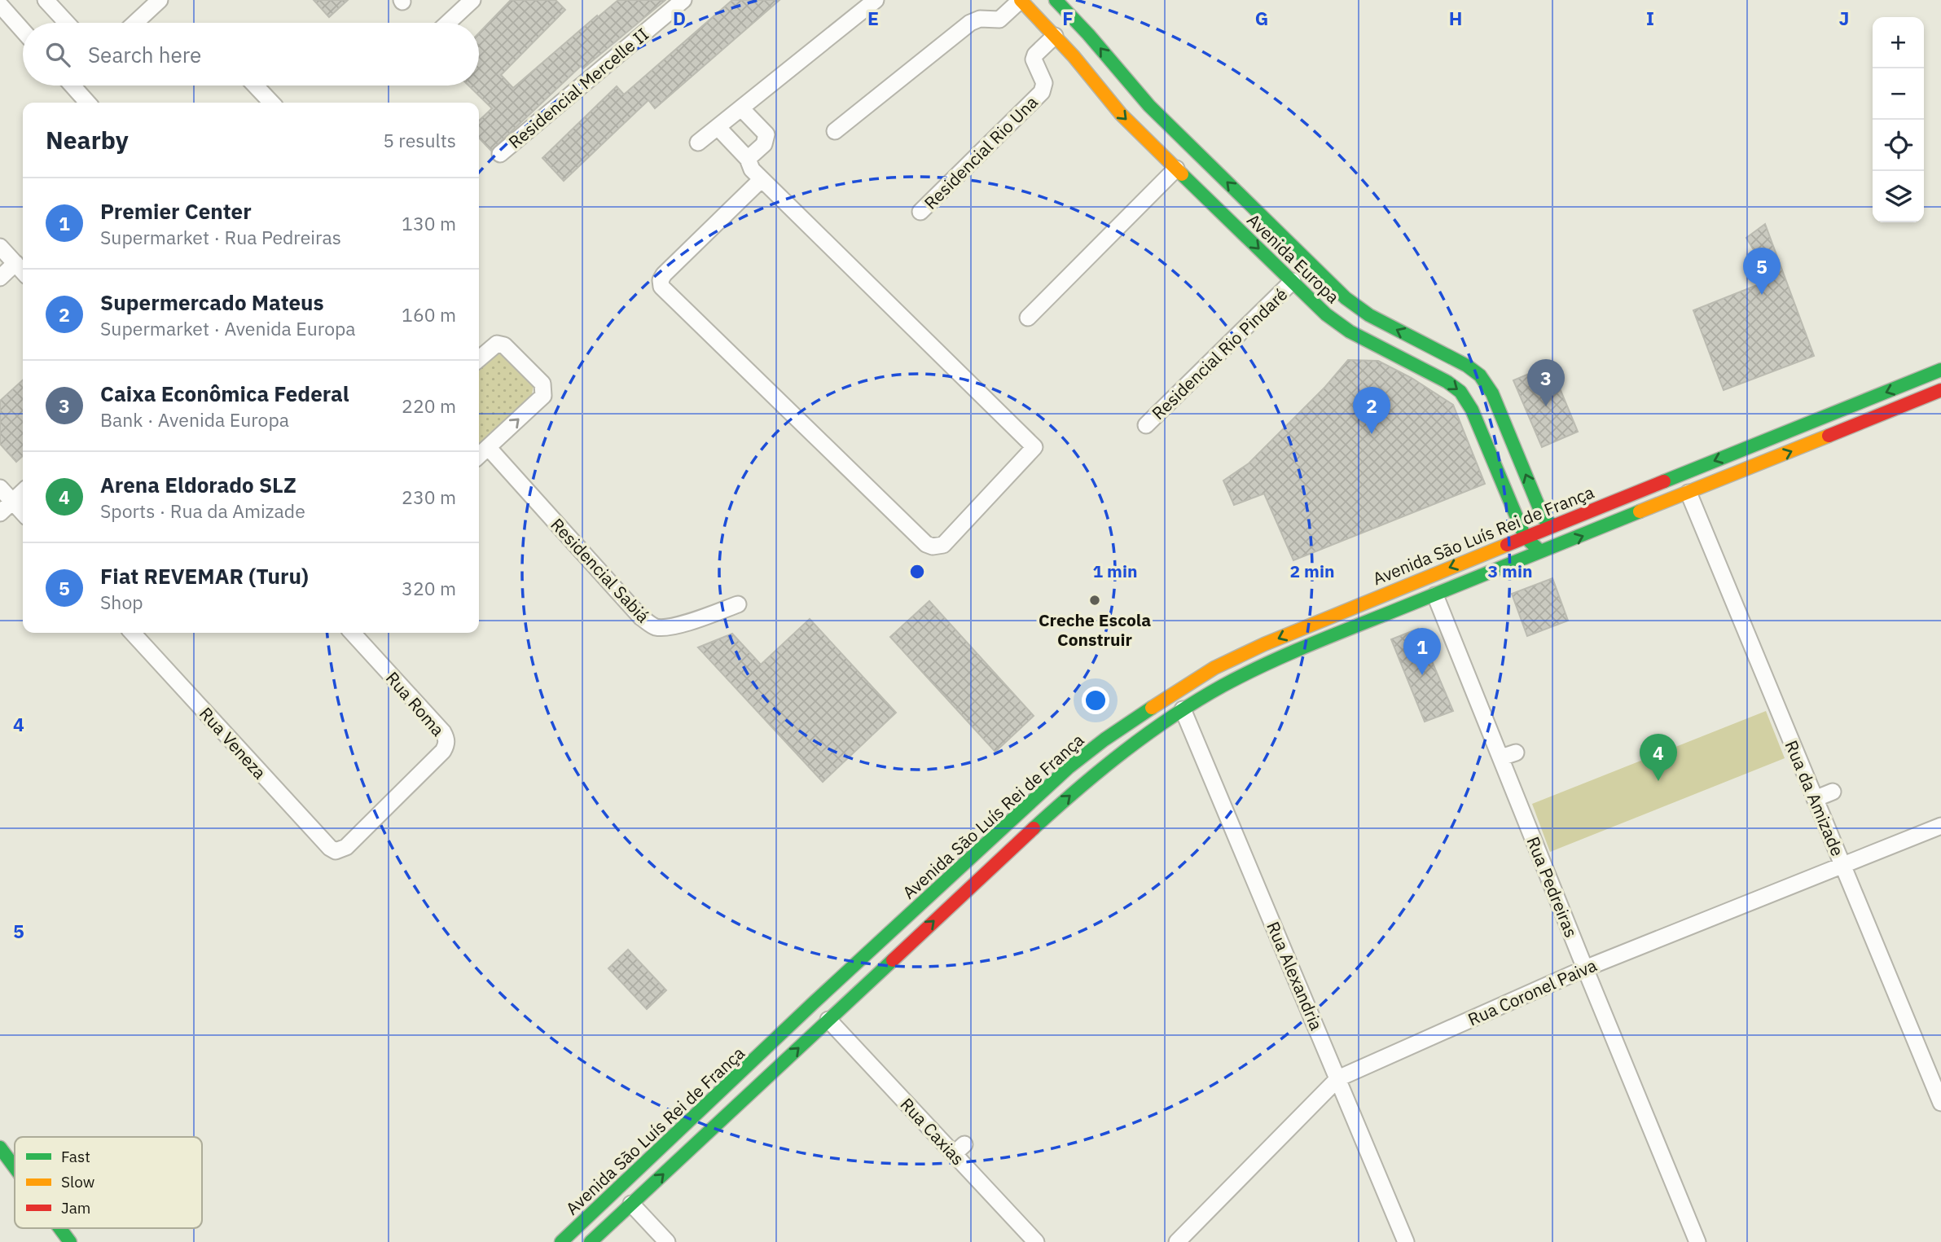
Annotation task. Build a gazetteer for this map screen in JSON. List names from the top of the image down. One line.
{"streets":{"main road":["Avenida Europa","Avenida São Luís Rei de França"],"street":["Residencial Mercelle II","Residencial Rio Una","Residencial Rio Pindaré","Residencial Sabiá","Rua Roma","Rua Veneza","Rua da Amizade","Rua Pedreiras","Rua Alexandria","Rua Coronel Paiva","Rua Caxias"]},"crossings":[["Residencial Rio Una","Avenida Europa"],["Avenida Europa","Residencial Rio Pindaré"],["Avenida Europa","Avenida São Luís Rei de França"],["Rua Roma","Rua Veneza"],["Rua da Amizade","Rua Coronel Paiva"],["Rua Pedreiras","Rua Coronel Paiva"],["Rua Alexandria","Rua Coronel Paiva"]],"places":["Creche Escola Construir"],"legend":["Fast","Slow","Jam"],"page":{"map_buttons":["+","−"],"search":"Search here","heading":["Nearby","5 results"],"list":[{"mark":"1","name":"Premier Center","note":"Supermarket · Rua Pedreiras","value":"130 m"},{"mark":"2","name":"Supermercado Mateus","note":"Supermarket · Avenida Europa","value":"160 m"},{"mark":"3","name":"Caixa Econômica Federal","note":"Bank · Avenida Europa","value":"220 m"},{"mark":"4","name":"Arena Eldorado SLZ","note":"Sports · Rua da Amizade","value":"230 m"},{"mark":"5","name":"Fiat REVEMAR (Turu)","note":"Shop","value":"320 m"}],"pins":["5","3","2","1","4"]},"grid":{"columns":["D","E","F","G","H","I","J"],"rows":["4","5"]},"rings":["1 min","2 min","3 min"]}
